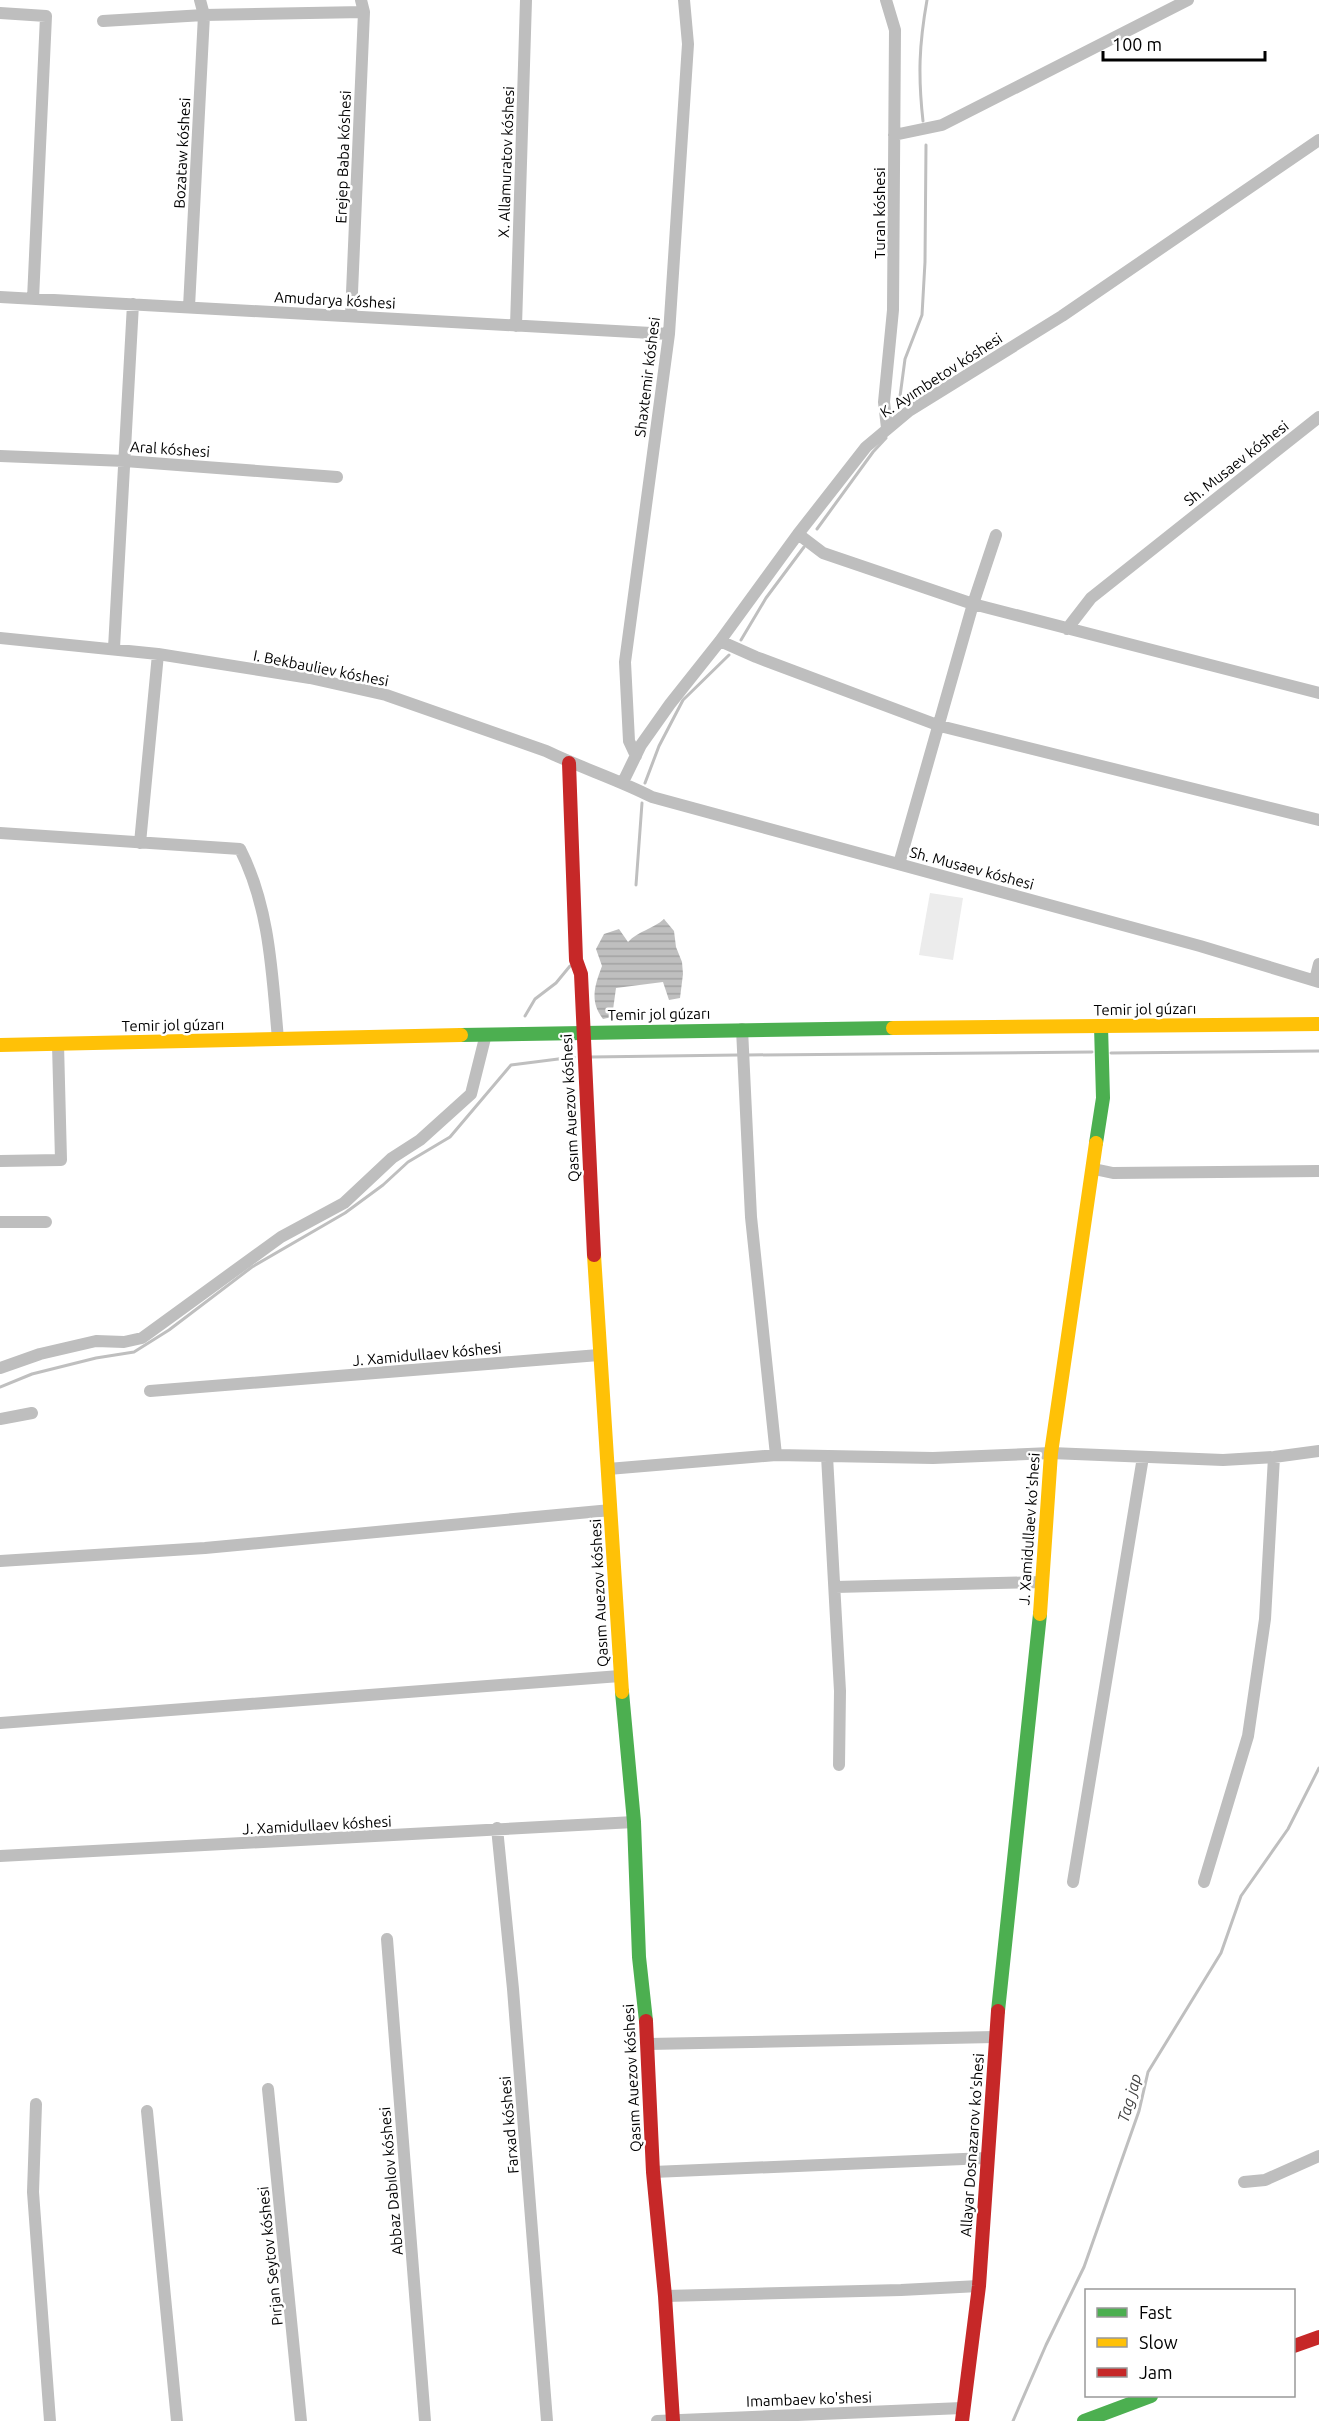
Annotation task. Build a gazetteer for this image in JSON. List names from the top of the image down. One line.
{"streets":{"street":["Bozataw kóshesi","Erejep Baba kóshesi","X. Allamuratov kóshesi","Turan kóshesi","Amudarya kóshesi","K. Ayımbetov kóshesi","Shaxtemir kóshesi","Aral kóshesi","Sh. Musaev kóshesi","I. Bekbauliev kóshesi","Temir jol gúzarı","Qasım Auezov kóshesi","J. Xamidullaev kóshesi","J. Xamidullaev ko'shesi","Farxad kóshesi","Allayar Dosnazarov ko'shesi","Abbaz Dabılov kóshesi","Pırjan Seytov kóshesi","Imambaev ko'shesi"]},"crossings":[["Bozataw kóshesi","Amudarya kóshesi"],["Erejep Baba kóshesi","Amudarya kóshesi"],["X. Allamuratov kóshesi","Amudarya kóshesi"],["Turan kóshesi","K. Ayımbetov kóshesi"],["Amudarya kóshesi","Shaxtemir kóshesi"],["K. Ayımbetov kóshesi","Shaxtemir kóshesi"],["K. Ayımbetov kóshesi","Sh. Musaev kóshesi"],["K. Ayımbetov kóshesi","I. Bekbauliev kóshesi"],["Sh. Musaev kóshesi","I. Bekbauliev kóshesi"],["I. Bekbauliev kóshesi","Qasım Auezov kóshesi"],["Temir jol gúzarı","Qasım Auezov kóshesi"],["Temir jol gúzarı","J. Xamidullaev ko'shesi"],["Qasım Auezov kóshesi","J. Xamidullaev kóshesi"],["Qasım Auezov kóshesi","Allayar Dosnazarov ko'shesi"],["Qasım Auezov kóshesi","Imambaev ko'shesi"],["J. Xamidullaev kóshesi","Farxad kóshesi"],["J. Xamidullaev ko'shesi","Allayar Dosnazarov ko'shesi"],["Allayar Dosnazarov ko'shesi","Imambaev ko'shesi"]],"water":["Tag jap"],"legend":["Fast","Slow","Jam"],"scale_bar":"100 m"}
